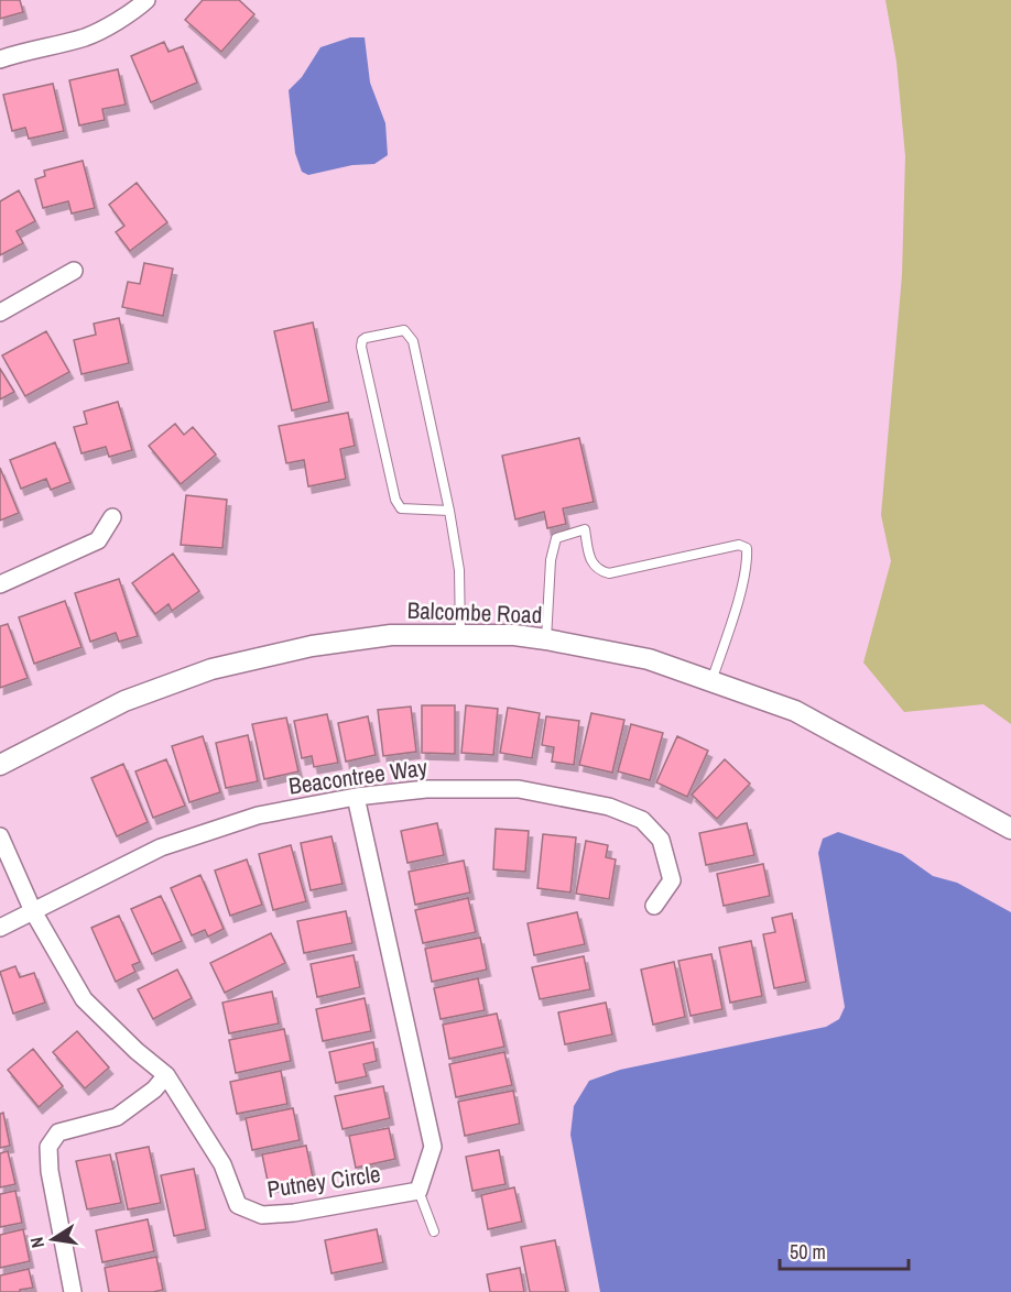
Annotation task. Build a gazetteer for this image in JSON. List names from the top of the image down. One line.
{"streets":{"street":["Balcombe Road","Beacontree Way","Putney Circle"]},"crossings":[["Beacontree Way","Putney Circle"]],"scale_bar":"50 m","north":"left"}
